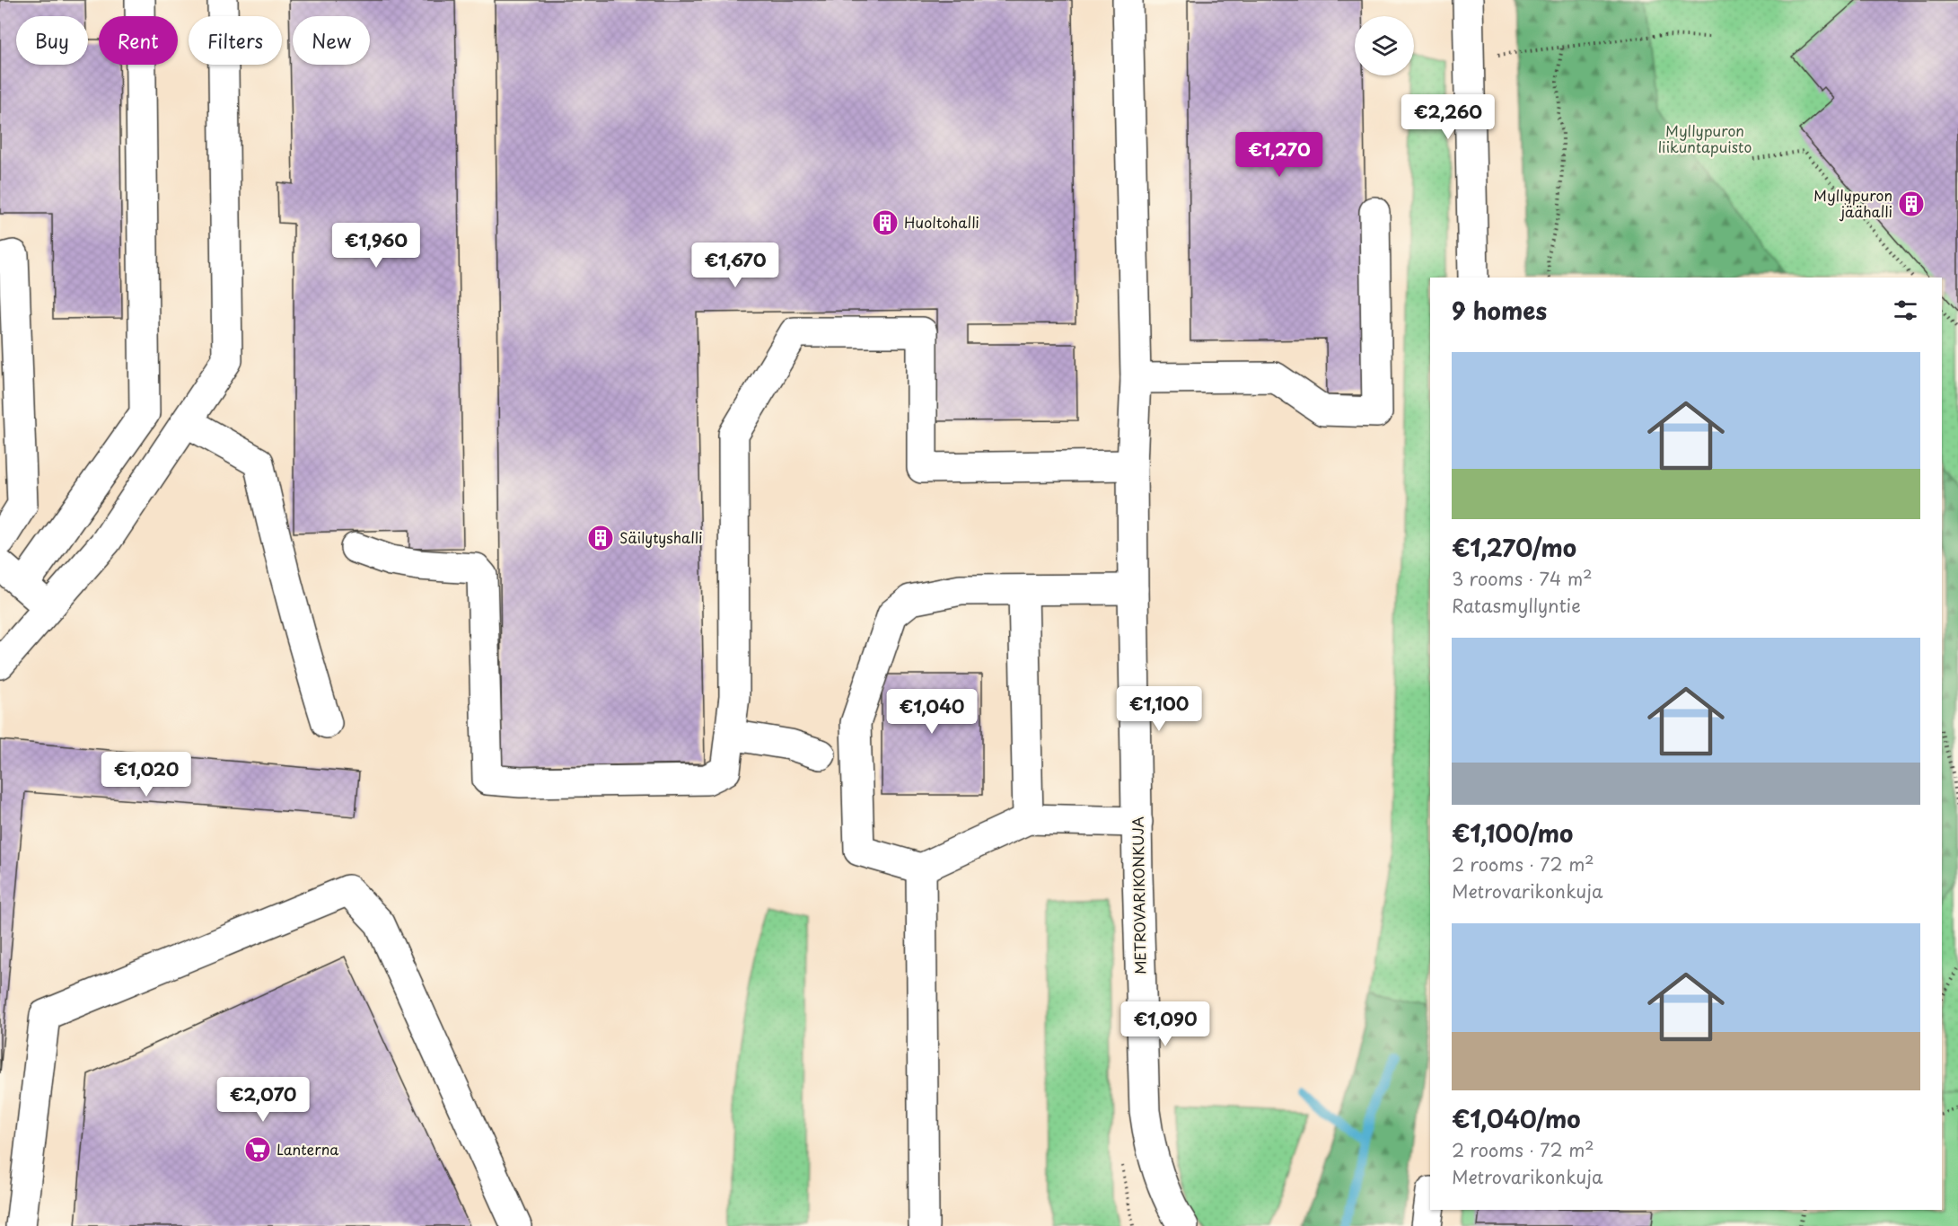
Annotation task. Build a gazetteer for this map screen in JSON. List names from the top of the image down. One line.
{"streets":{"street":["METROVARIKONKUJA"]},"parks":["Myllypuron liikuntapuisto"],"places":{"building":["Myllypuron jäähalli","Huoltohalli","Säilytyshalli"],"supermarket":["Lanterna"]},"page":{"chip":["Buy","Rent","Filters","New"],"price":["€2,260","€1,270","€1,960","€1,670","€1,100","€1,040","€1,020","€1,090","€2,070"],"heading":"9 homes","list":[{"name":"€1,270/mo","note":"3 rooms · 74 m² · Ratasmyllyntie"},{"name":"€1,100/mo","note":"2 rooms · 72 m² · Metrovarikonkuja"},{"name":"€1,040/mo","note":"2 rooms · 72 m² · Metrovarikonkuja"}]}}
